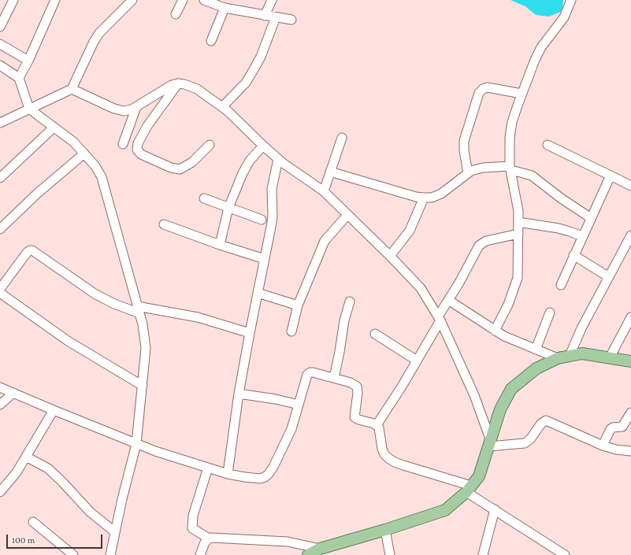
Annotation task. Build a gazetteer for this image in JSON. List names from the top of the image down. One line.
{"scale_bar":"100 m"}
